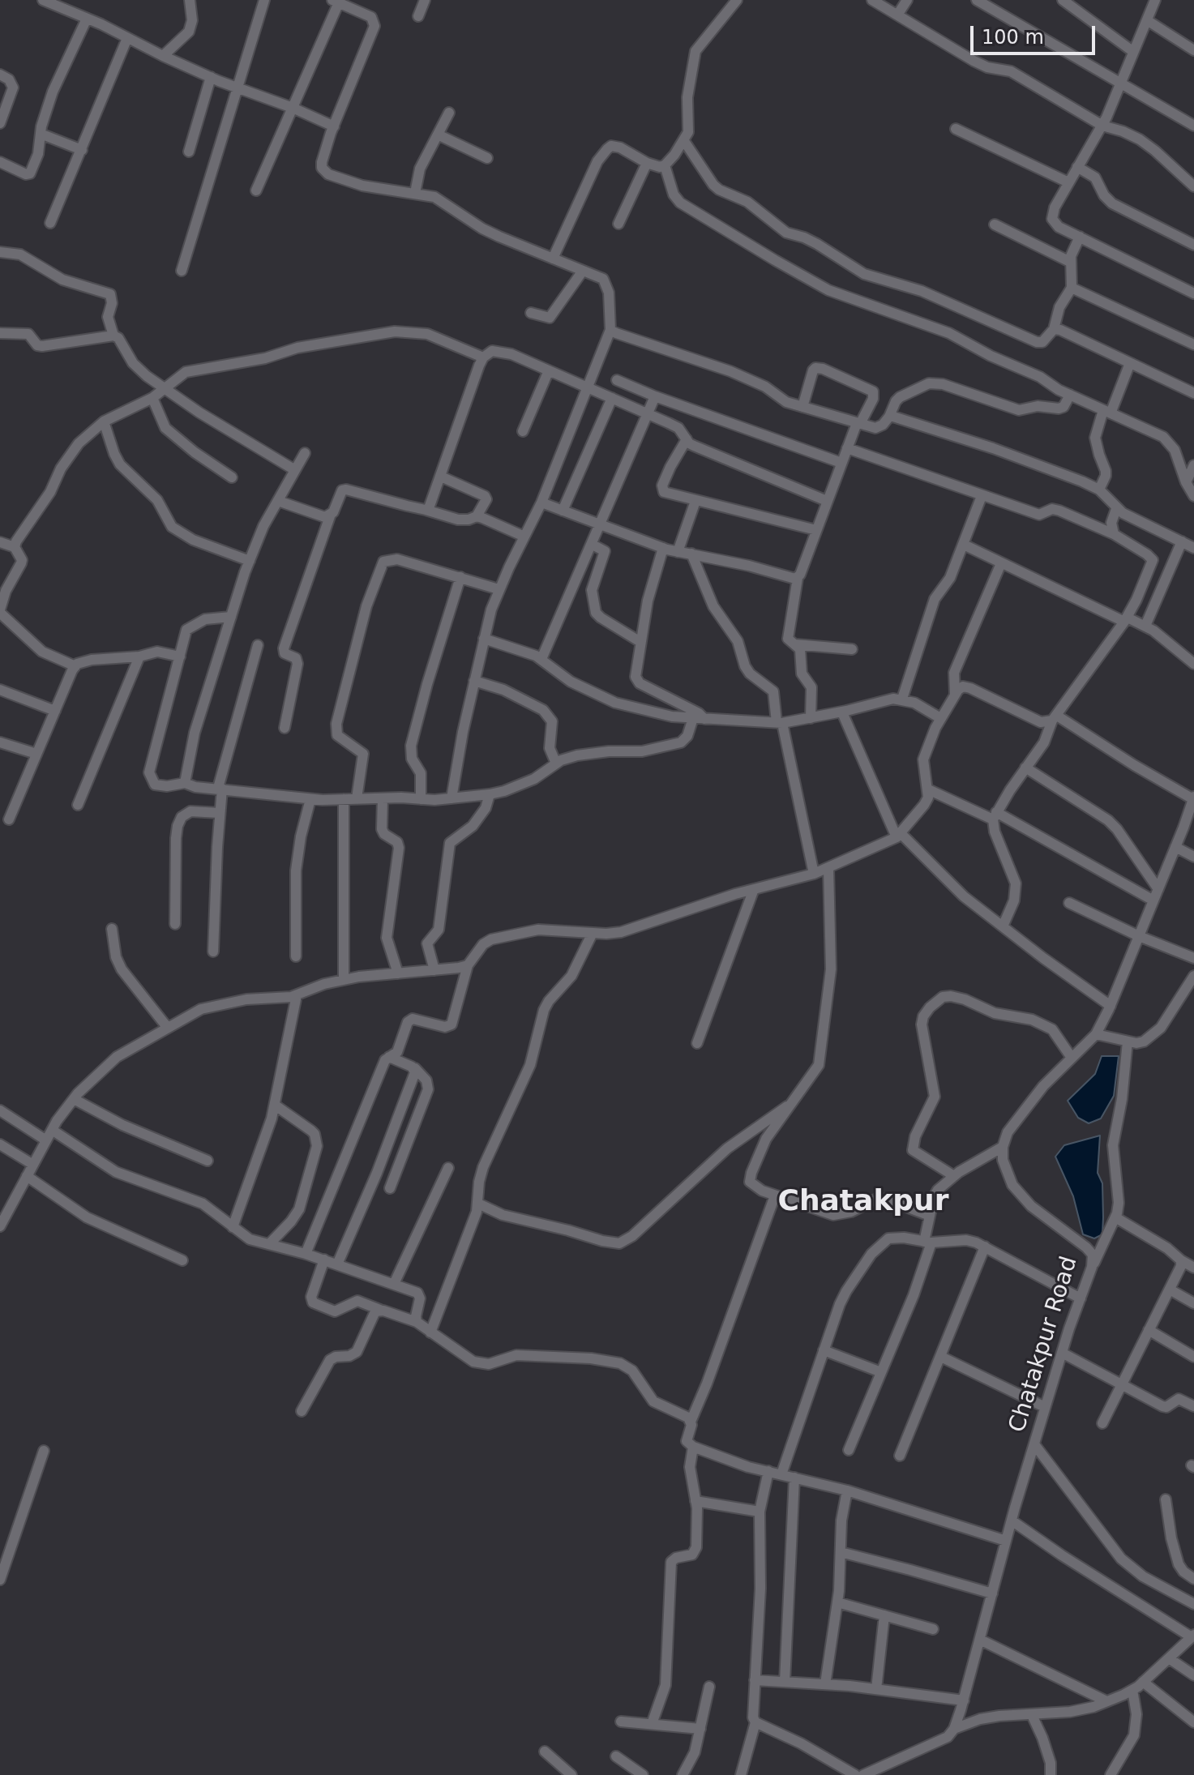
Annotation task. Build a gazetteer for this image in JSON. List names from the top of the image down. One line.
{"streets":{"street":["Chatakpur Road"]},"districts":["Chatakpur"],"scale_bar":"100 m"}
